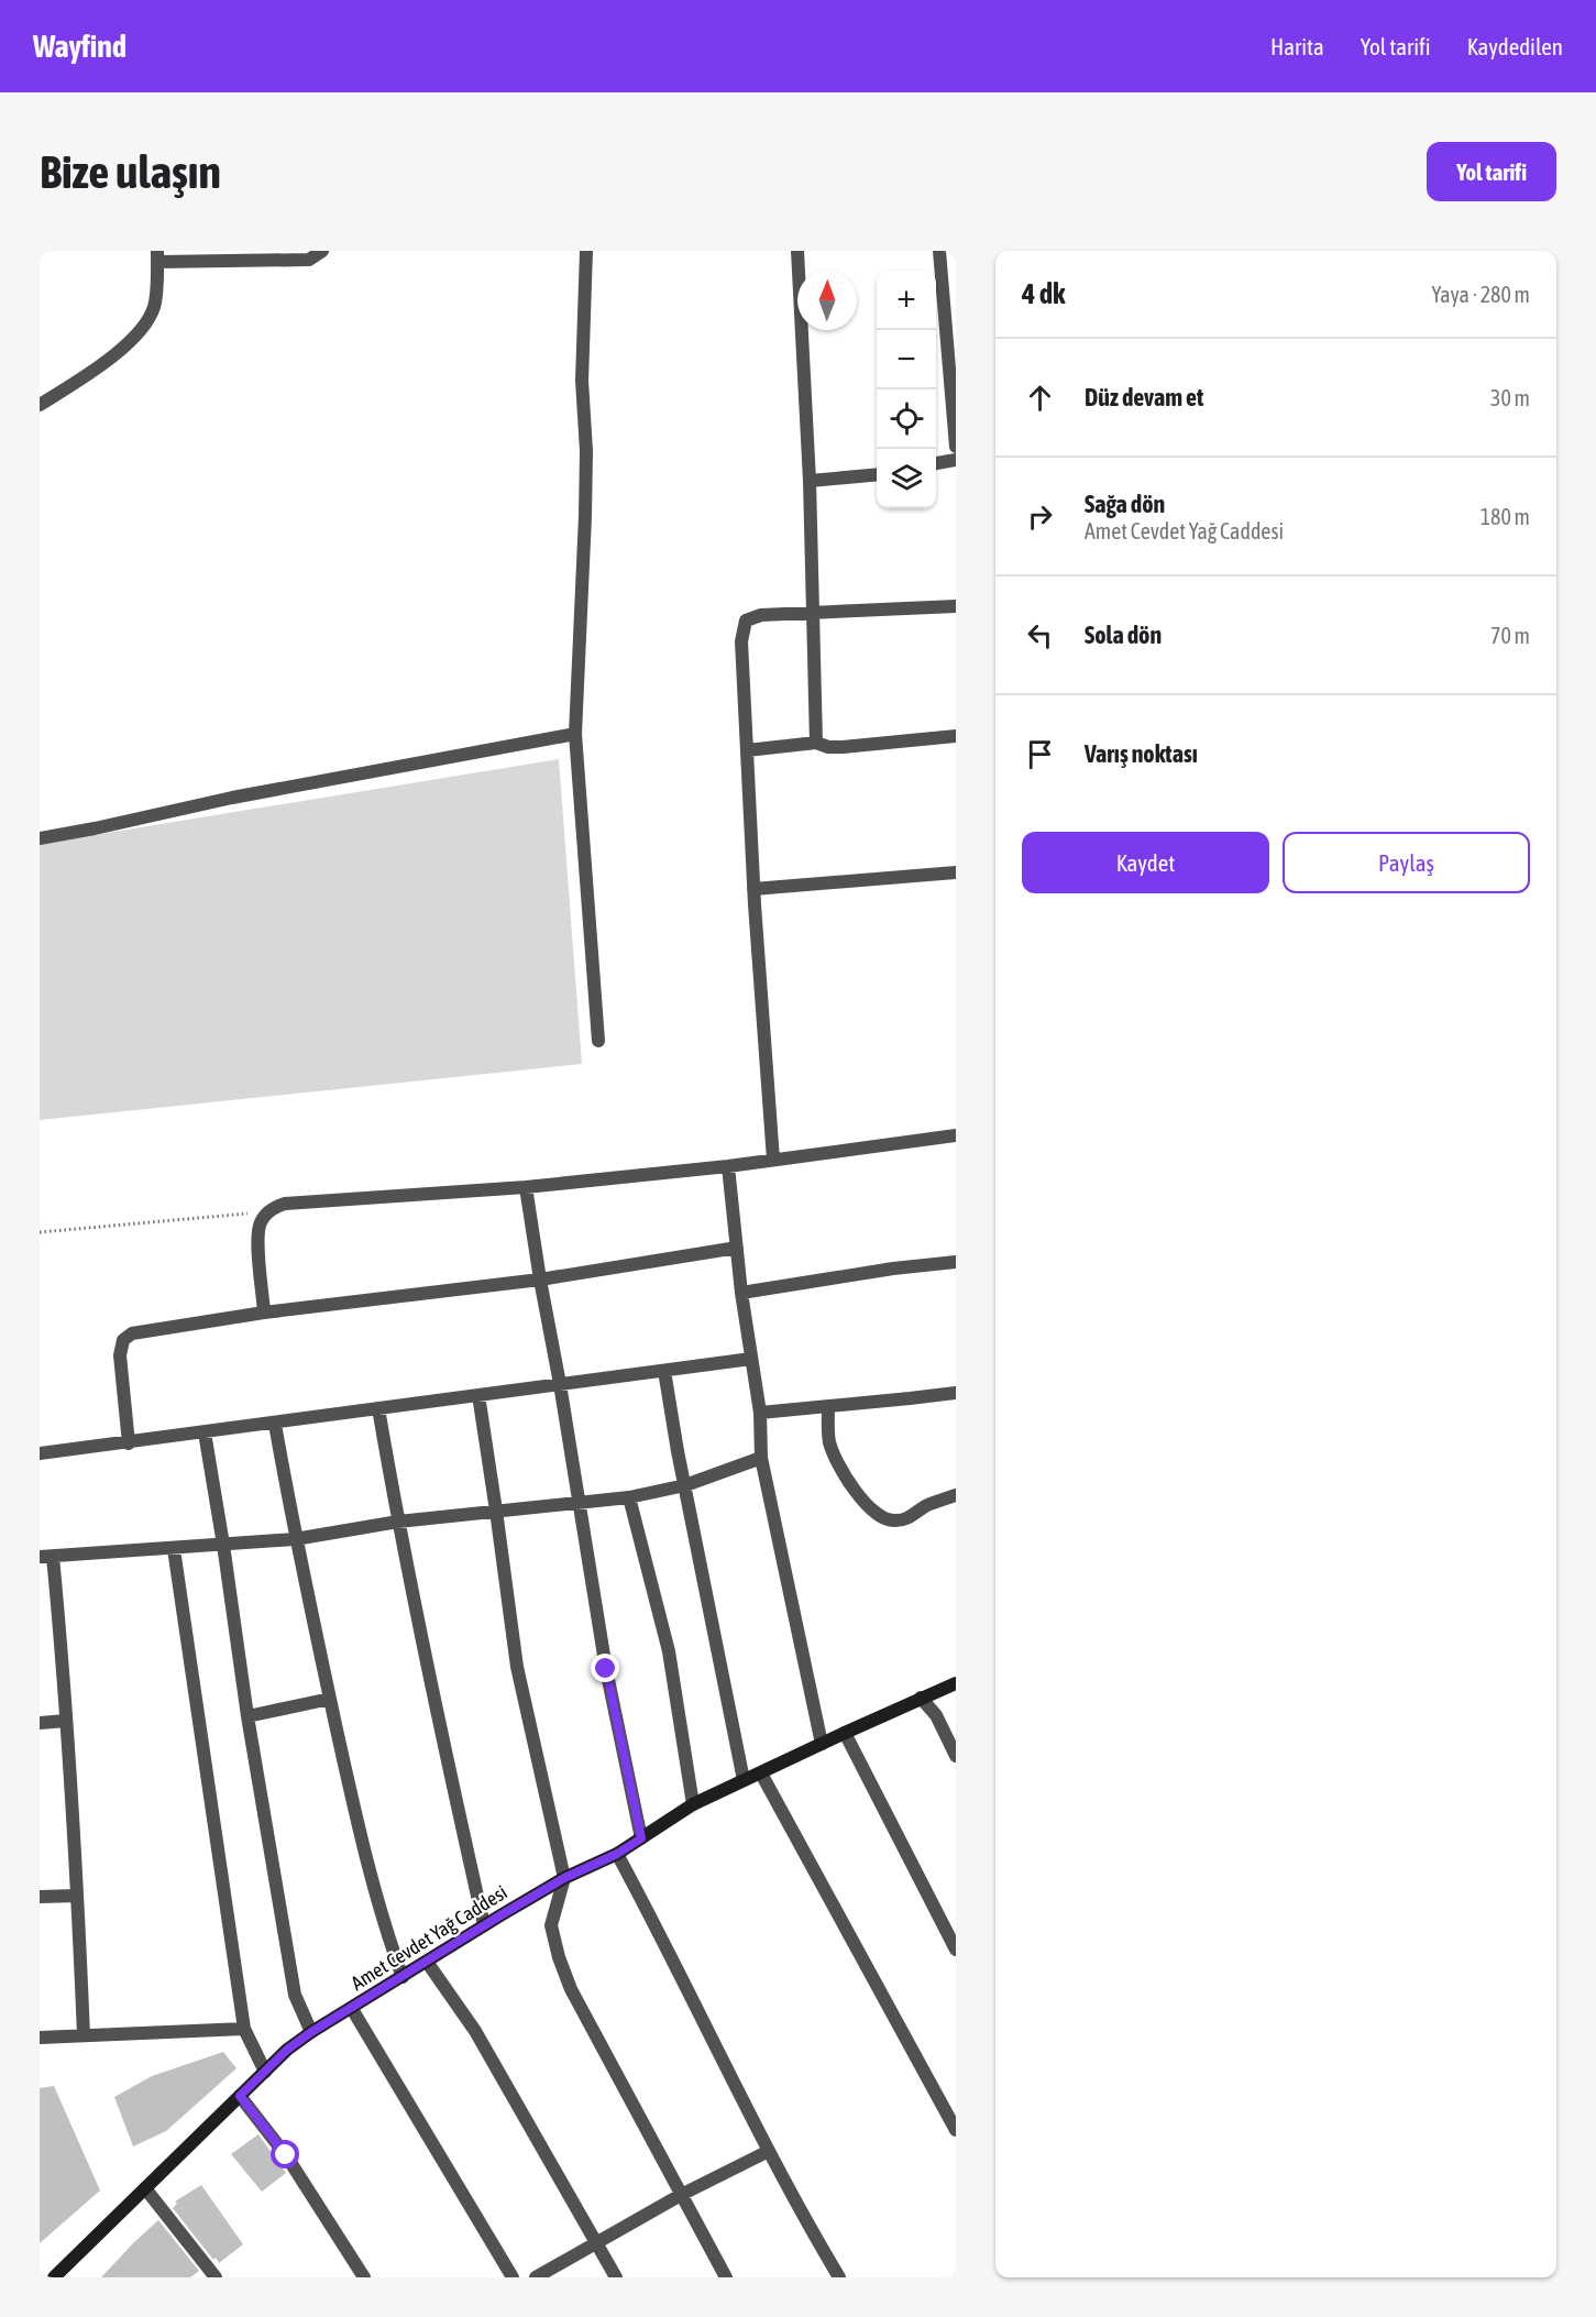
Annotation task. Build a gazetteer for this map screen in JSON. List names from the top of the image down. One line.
{"streets":{"street":["Amet Cevdet Yağ Caddesi"]},"north":"top","page":{"header":"Wayfind","nav":["Harita","Yol tarifi","Kaydedilen"],"buttons":["Yol tarifi",["Kaydet","Paylaş"]],"title":"Bize ulaşın","heading":["4 dk","Yaya · 280 m"],"map_buttons":["+","−"],"list":[["Düz devam et","30 m"],["Sağa dön","Amet Cevdet Yağ Caddesi","180 m"],["Sola dön","70 m"],"Varış noktası"]}}
